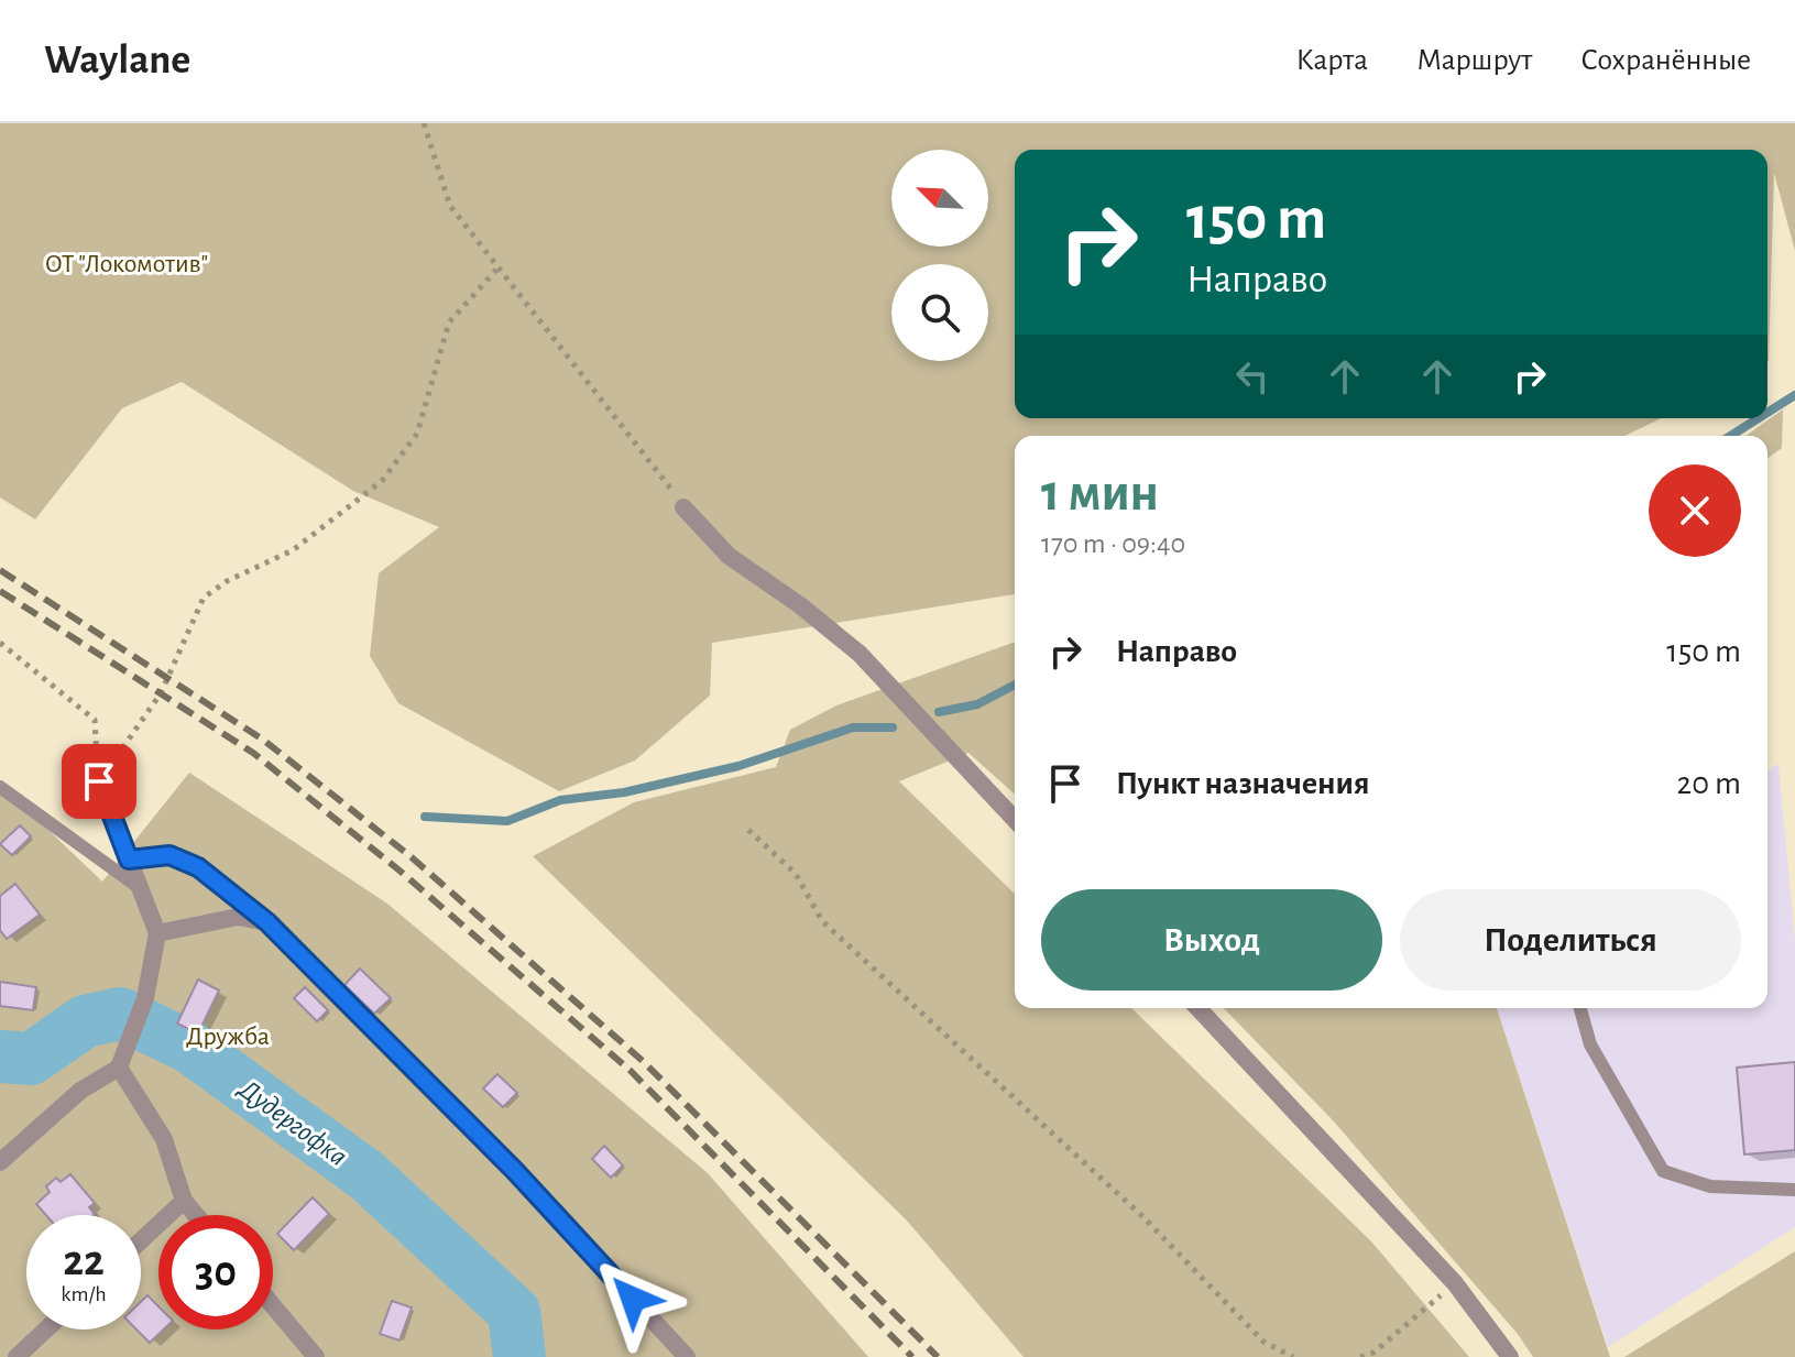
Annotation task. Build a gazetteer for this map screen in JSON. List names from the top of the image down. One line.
{"water":["Дудергофка"],"parks":["ОТ \"Локомотив\"","Дружба"],"north":"top left","page":{"header":"Waylane","nav":["Карта","Маршрут","Сохранённые"],"turn":["150 m","Направо"],"heading":["1 мин","170 m · 09:40"],"list":[{"name":"Направо","value":"150 m"},{"name":"Пункт назначения","value":"20 m"}],"buttons":["Выход","Поделиться"],"speed":"22 km/h","limit":"30"}}
